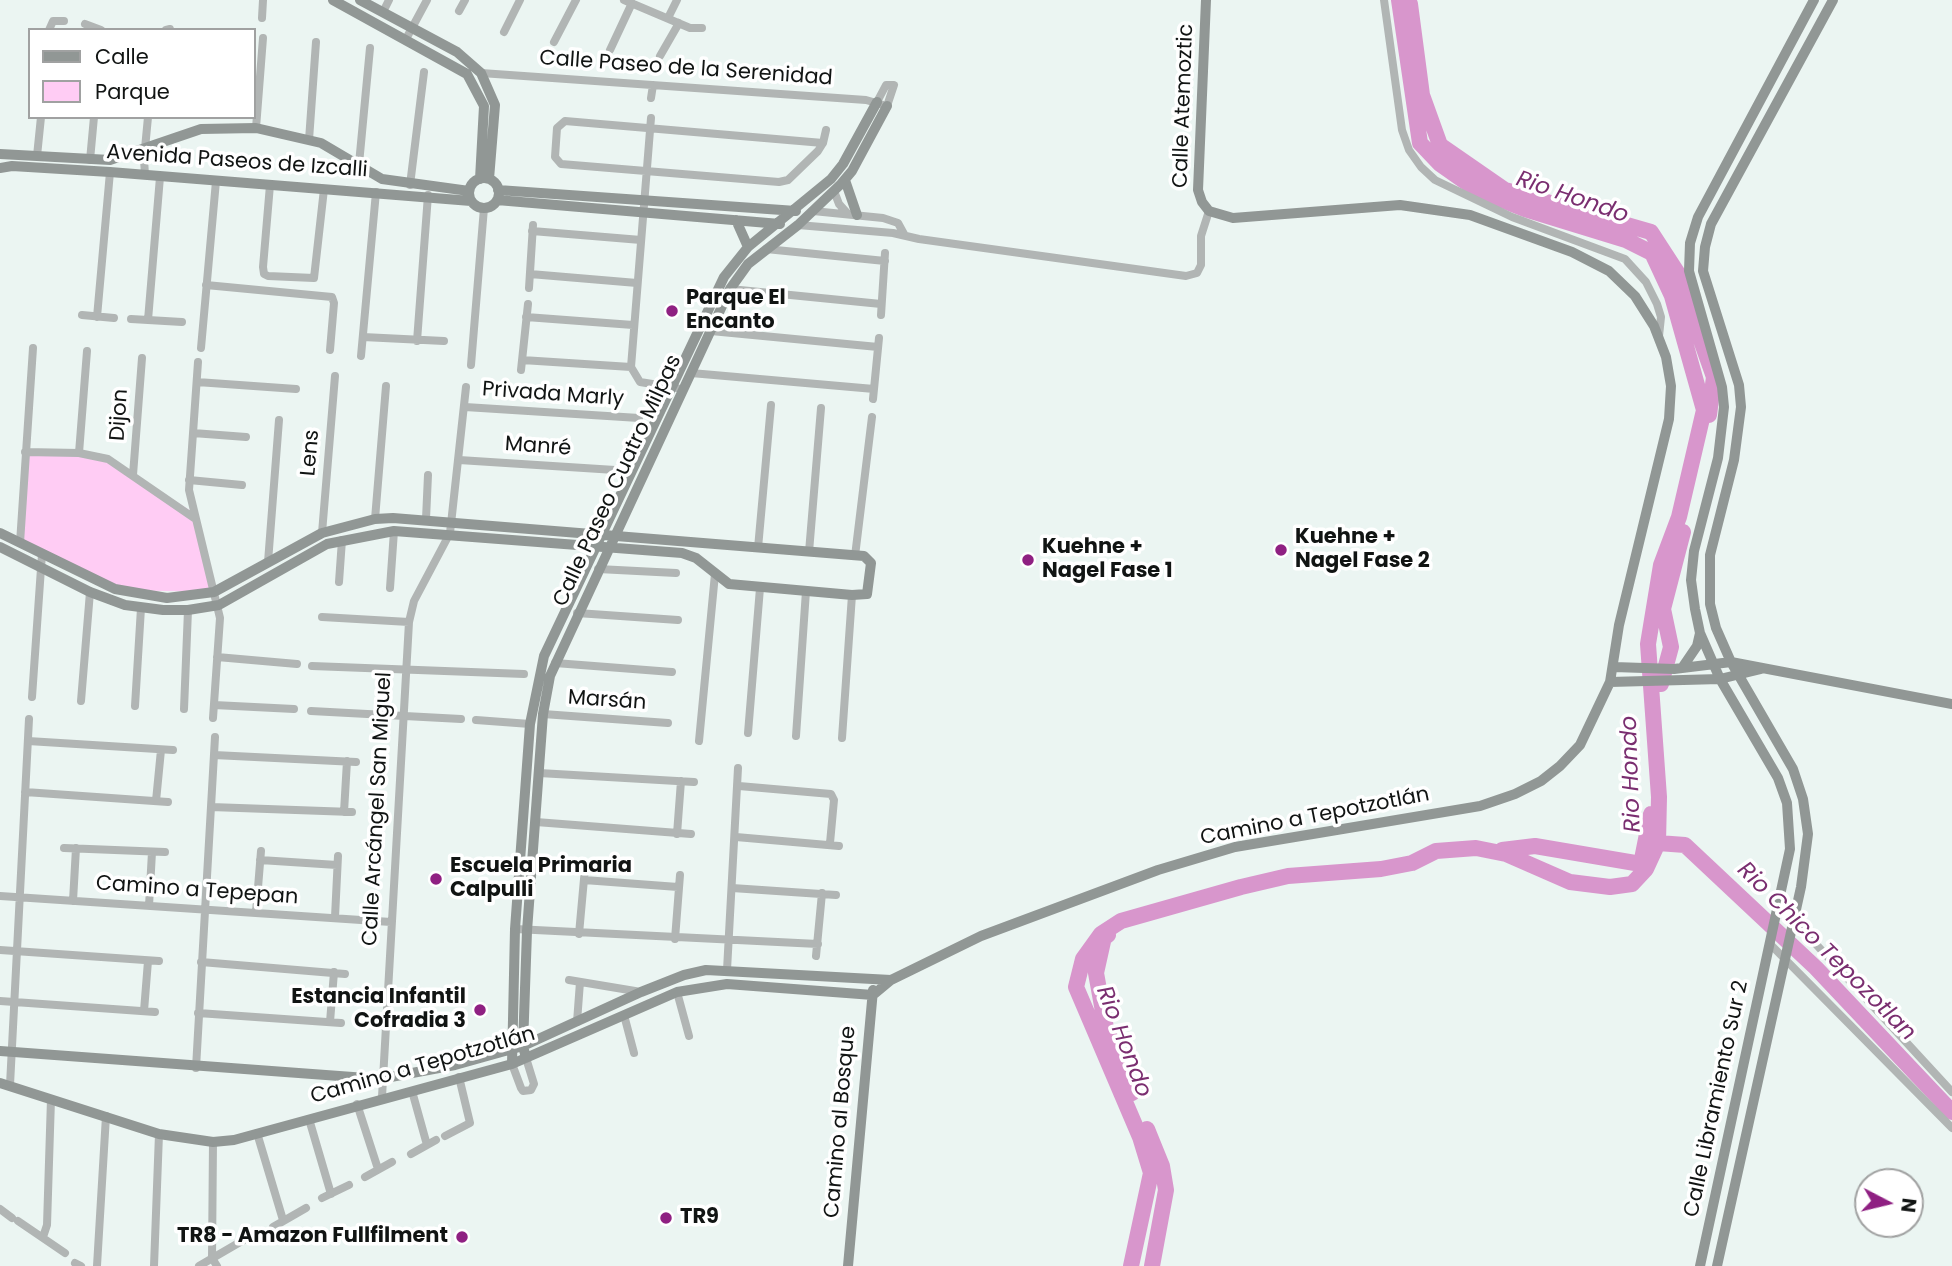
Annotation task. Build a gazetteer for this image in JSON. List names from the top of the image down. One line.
{"streets":{"street":["Calle Paseo de la Serenidad","Calle Atemoztic","Avenida Paseos de Izcalli","Privada Marly","Dijon","Manré","Lens","Calle Paseo Cuatro Milpas","Marsán","Calle Arcángel San Miguel","Camino a Tepotzotlán","Camino a Tepepan","Calle Libramiento Sur 2","Camino al Bosque"]},"crossings":[["Calle Paseo de la Serenidad","Calle Paseo Cuatro Milpas"],["Calle Atemoztic","Camino a Tepotzotlán"],["Calle Paseo Cuatro Milpas","Marsán"],["Calle Paseo Cuatro Milpas","Camino a Tepotzotlán"],["Calle Arcángel San Miguel","Camino a Tepotzotlán"],["Calle Arcángel San Miguel","Camino a Tepepan"],["Camino a Tepotzotlán","Camino al Bosque"]],"water":["Rio Hondo","Rio Chico Tepozotlan"],"places":["Parque El Encanto","Kuehne + Nagel Fase 2","Kuehne + Nagel Fase 1","Escuela Primaria Calpulli","Estancia Infantil Cofradia 3","TR9","TR8 - Amazon Fullfilment"],"legend":["Calle","Parque"],"north":"right"}
